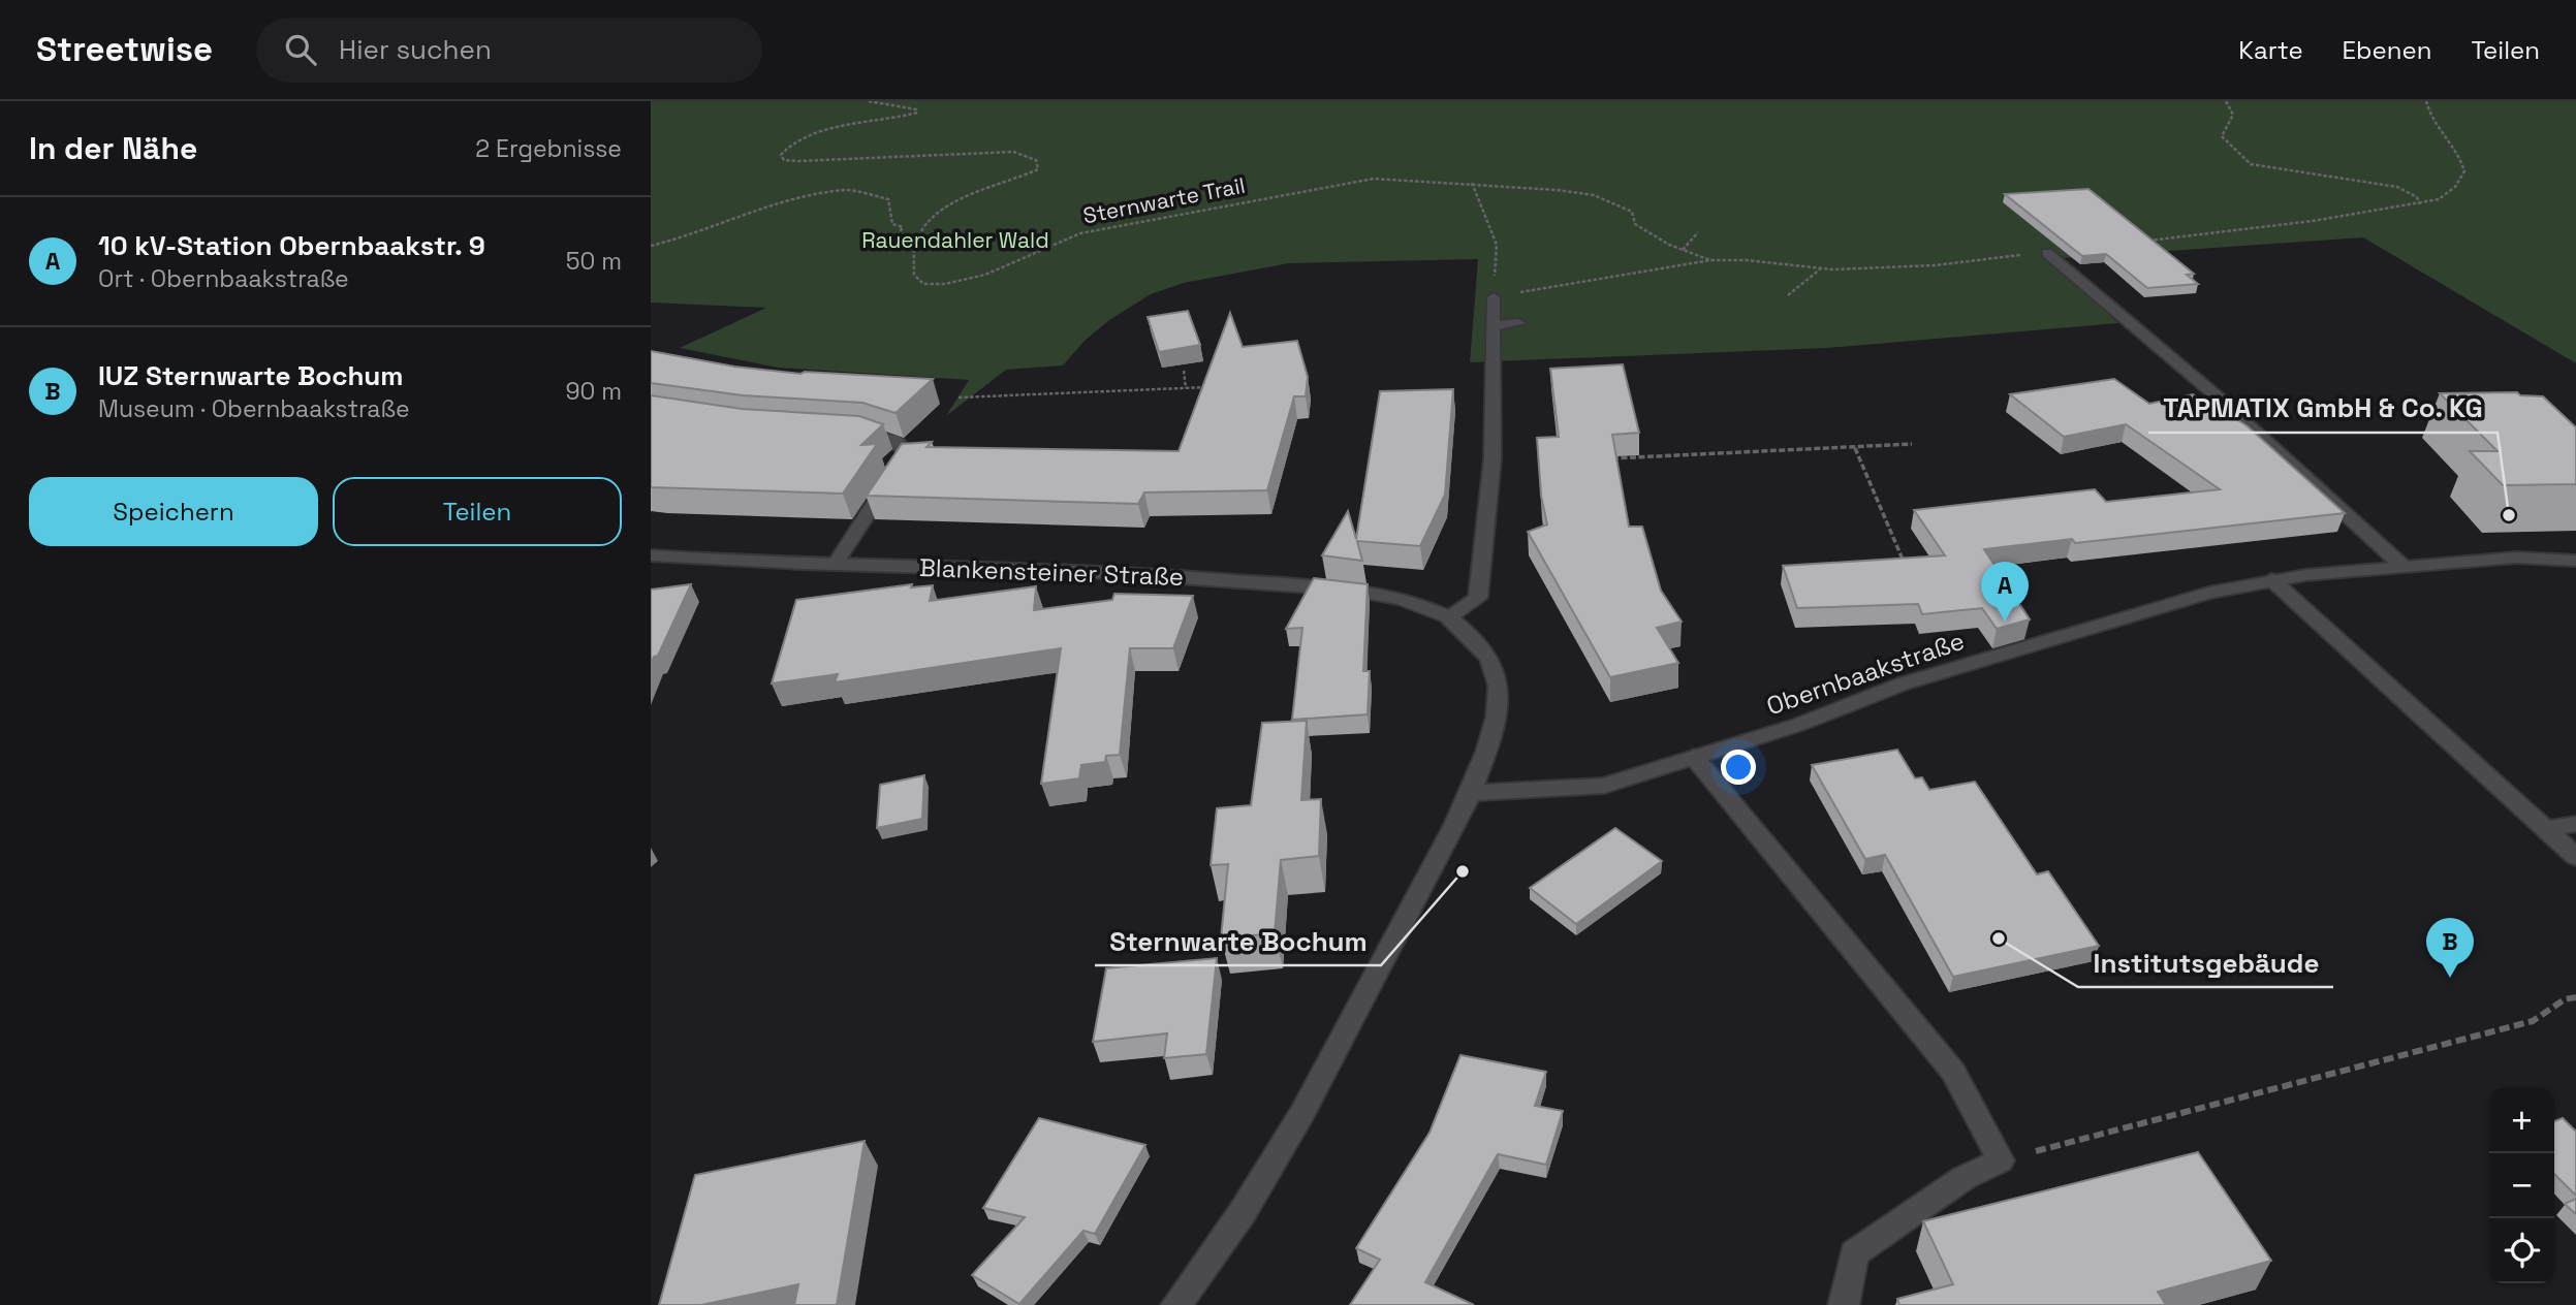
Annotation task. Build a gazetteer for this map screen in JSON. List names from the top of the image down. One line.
{"streets":{"street":["Blankensteiner Straße","Obernbaakstraße"],"path":["Sternwarte Trail"]},"crossings":[["Blankensteiner Straße","Obernbaakstraße"]],"parks":["Rauendahler Wald"],"places":["TAPMATIX GmbH & Co. KG","Sternwarte Bochum","Institutsgebäude"],"page":{"header":"Streetwise","search":"Hier suchen","nav":["Karte","Ebenen","Teilen"],"heading":["In der Nähe","2 Ergebnisse"],"list":[{"mark":"A","name":"10 kV-Station Obernbaakstr. 9","note":"Ort · Obernbaakstraße","value":"50 m"},{"mark":"B","name":"IUZ Sternwarte Bochum","note":"Museum · Obernbaakstraße","value":"90 m"}],"buttons":["Speichern","Teilen"],"pins":["A","B"],"map_buttons":["+","−"]}}
